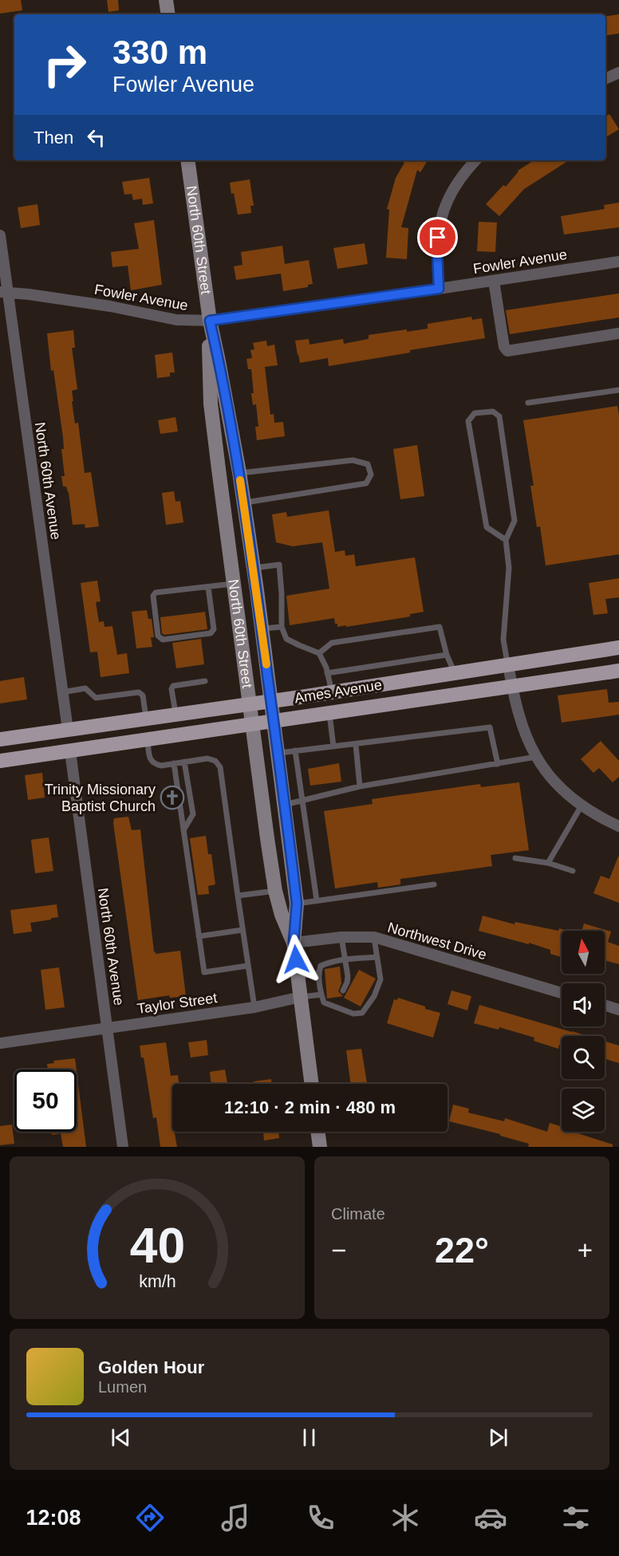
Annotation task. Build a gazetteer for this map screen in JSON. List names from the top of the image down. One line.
{"streets":{"main road":["North 60th Street","Ames Avenue"],"street":["Fowler Avenue","North 60th Avenue","Northwest Drive","Taylor Street"]},"crossings":[["North 60th Street","Fowler Avenue"],["North 60th Street","Ames Avenue"],["North 60th Street","Northwest Drive"],["North 60th Street","Taylor Street"],["Fowler Avenue","North 60th Avenue"],["North 60th Avenue","Ames Avenue"],["North 60th Avenue","Taylor Street"]],"places":{"church":["Trinity Missionary Baptist Church"]},"north":"top","page":{"turn":["330 m","Fowler Avenue"],"then":"Then","limit":"50","trip":"12:10 · 2 min · 480 m","tile":"Climate","heat":["−","22°","+"],"song":["Golden Hour","Lumen"],"tabs":"12:08","gauge":["40","km/h"]}}
